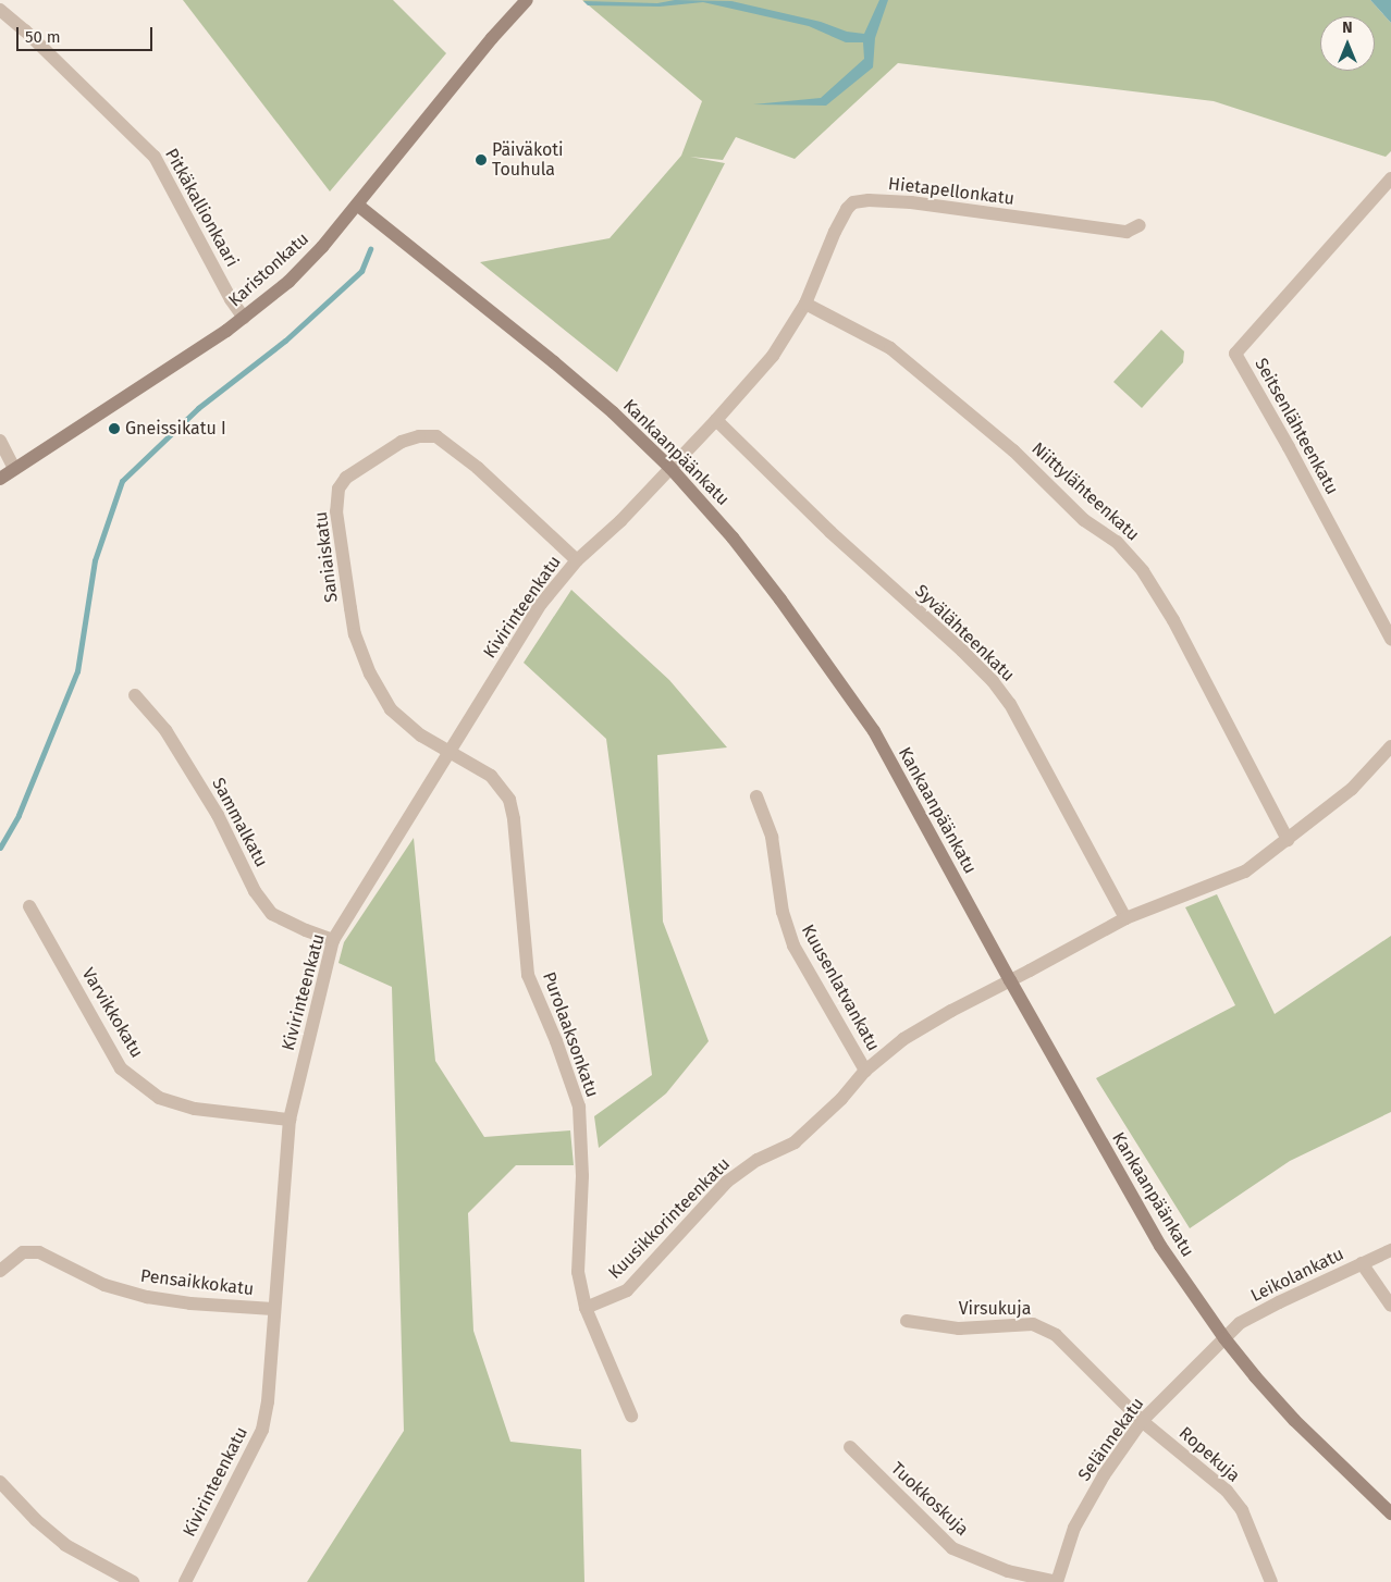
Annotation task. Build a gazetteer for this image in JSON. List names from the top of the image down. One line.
{"streets":{"street":["Hietapellonkatu","Pitkäkallionkaari","Karistonkatu","Seitsenlähteenkatu","Kankaanpäänkatu","Niittylähteenkatu","Saniaiskatu","Kivirinteenkatu","Syvälähteenkatu","Sammalkatu","Kuusenlatvankatu","Varvikkokatu","Purolaaksonkatu","Kuusikkorinteenkatu","Leikolankatu","Pensaikkokatu","Virsukuja","Selännekatu","Ropekuja","Tuokkoskuja"]},"crossings":[["Hietapellonkatu","Kankaanpäänkatu"],["Hietapellonkatu","Niittylähteenkatu"],["Hietapellonkatu","Kivirinteenkatu"],["Hietapellonkatu","Syvälähteenkatu"],["Pitkäkallionkaari","Karistonkatu"],["Karistonkatu","Kankaanpäänkatu"],["Kankaanpäänkatu","Kivirinteenkatu"],["Kankaanpäänkatu","Kuusikkorinteenkatu"],["Kankaanpäänkatu","Leikolankatu"],["Kankaanpäänkatu","Selännekatu"],["Saniaiskatu","Kivirinteenkatu"],["Saniaiskatu","Purolaaksonkatu"],["Kivirinteenkatu","Sammalkatu"],["Kivirinteenkatu","Varvikkokatu"],["Kivirinteenkatu","Purolaaksonkatu"],["Kivirinteenkatu","Pensaikkokatu"],["Kuusenlatvankatu","Kuusikkorinteenkatu"],["Purolaaksonkatu","Kuusikkorinteenkatu"],["Leikolankatu","Selännekatu"],["Virsukuja","Selännekatu"],["Virsukuja","Ropekuja"],["Selännekatu","Ropekuja"],["Selännekatu","Tuokkoskuja"]],"places":["Päiväkoti Touhula","Gneissikatu I"],"scale_bar":"50 m","north":"top"}
